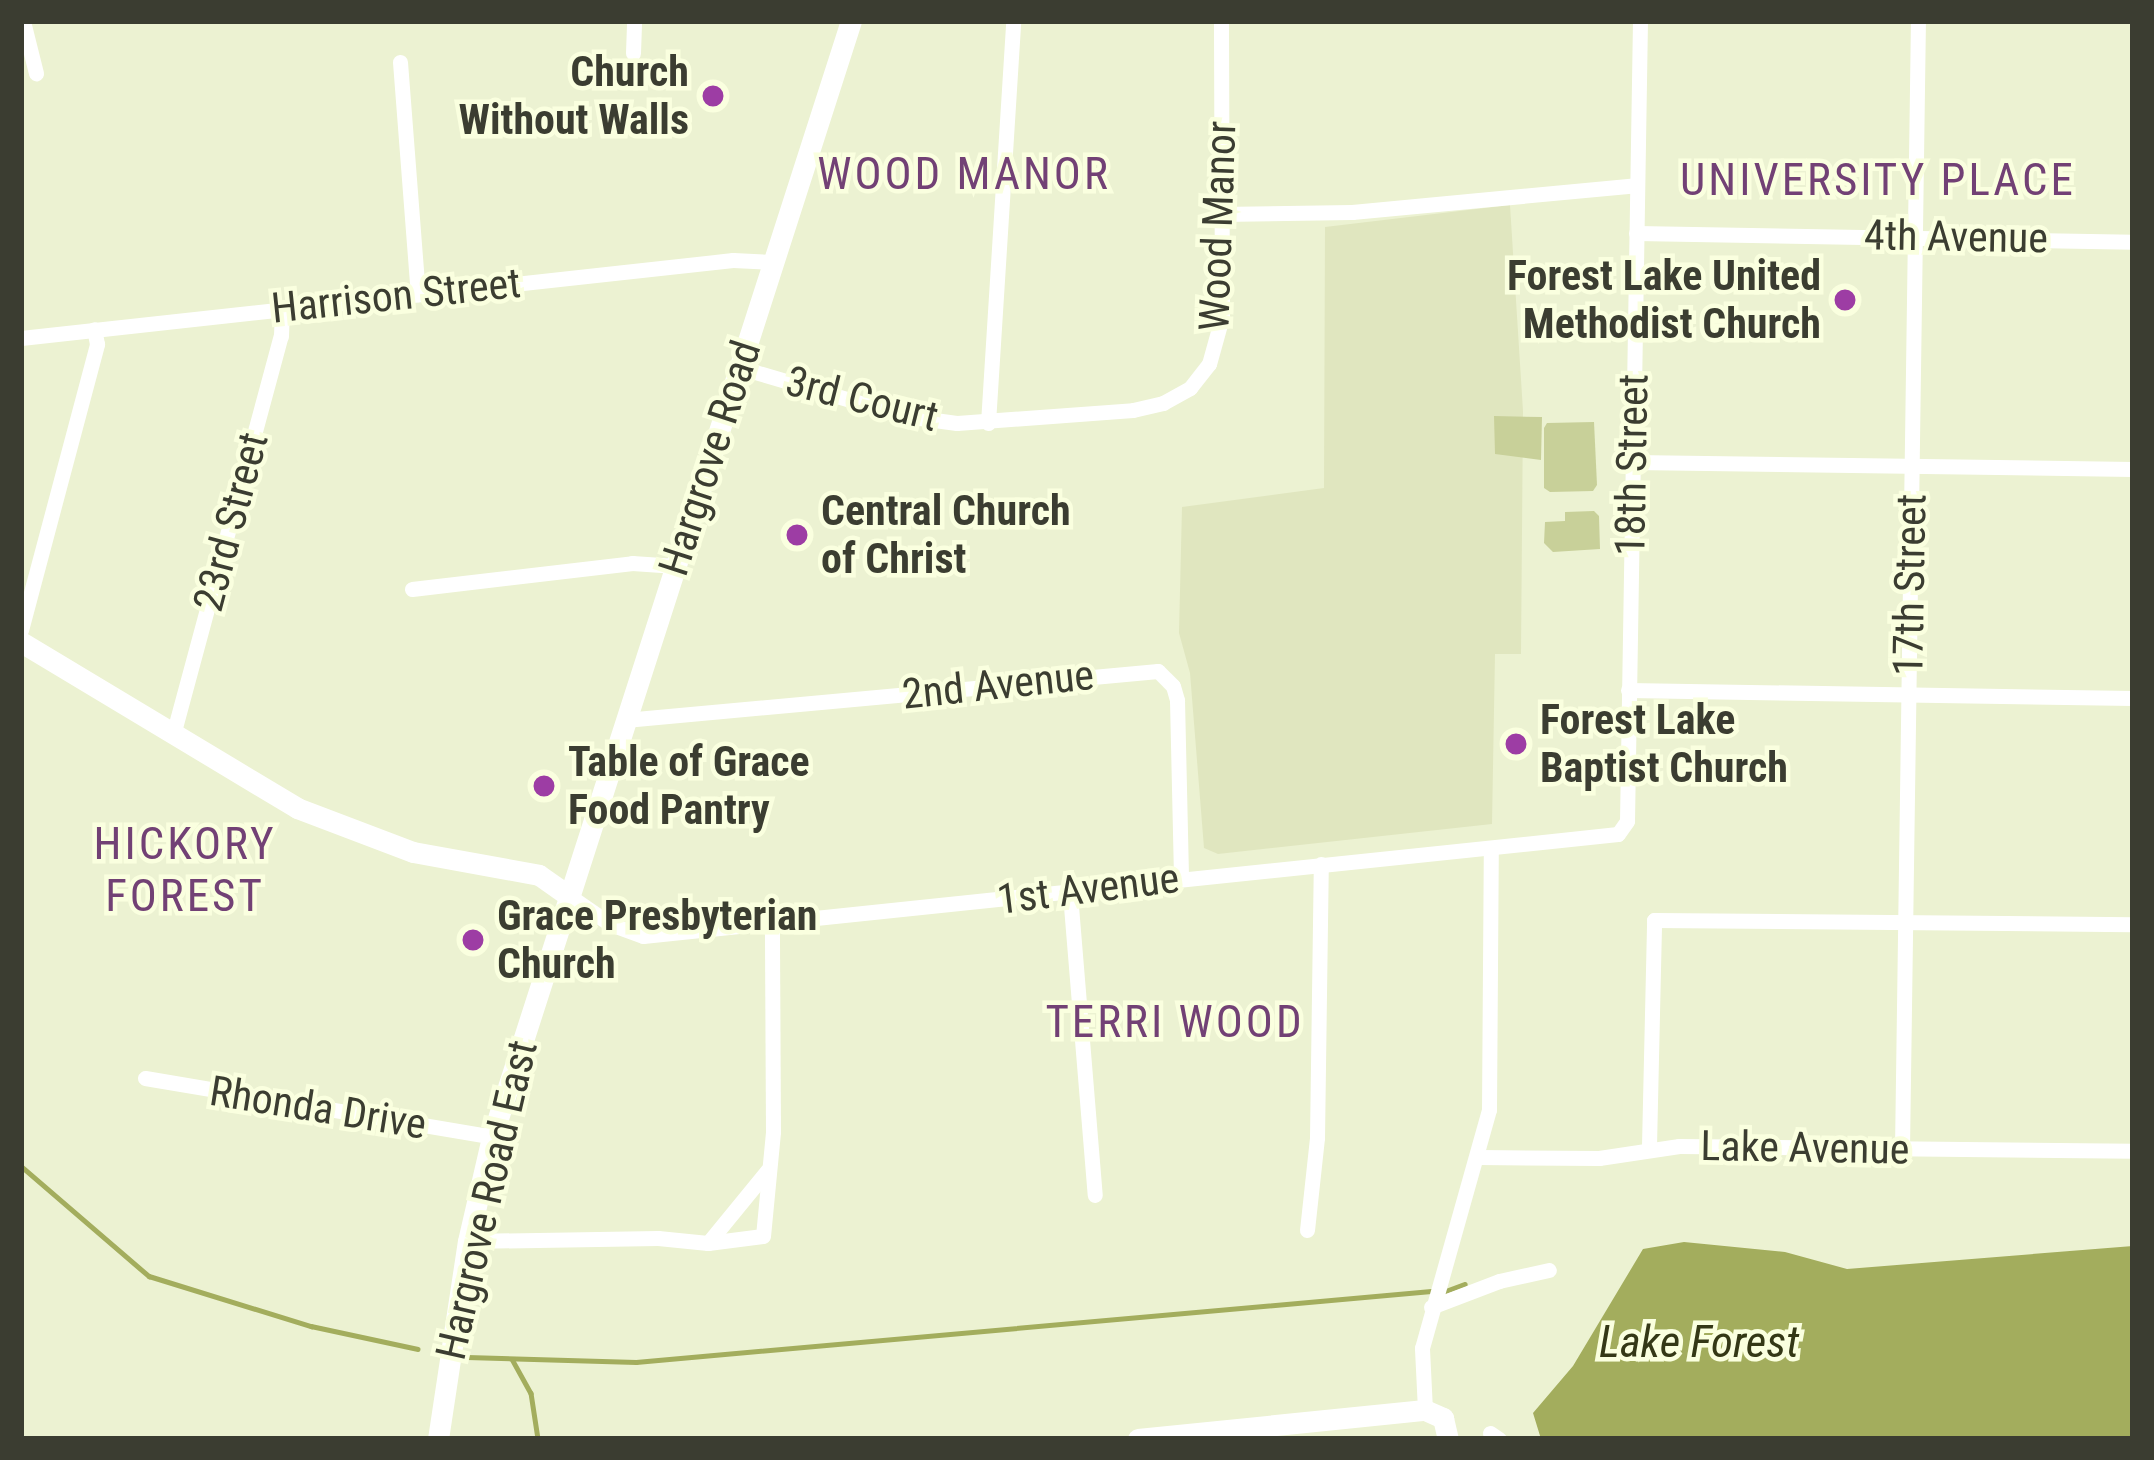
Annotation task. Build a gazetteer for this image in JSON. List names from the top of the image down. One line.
{"streets":{"main road":["Hargrove Road","Hargrove Road East"],"street":["Wood Manor","4th Avenue","Harrison Street","3rd Court","18th Street","23rd Street","17th Street","2nd Avenue","1st Avenue","Rhonda Drive","Lake Avenue"]},"crossings":[["Wood Manor","3rd Court"],["4th Avenue","18th Street"],["4th Avenue","17th Street"],["Harrison Street","Hargrove Road"],["Harrison Street","23rd Street"],["3rd Court","Hargrove Road"],["Hargrove Road","2nd Avenue"],["Hargrove Road","1st Avenue"],["Hargrove Road","Hargrove Road East"],["18th Street","1st Avenue"],["17th Street","Lake Avenue"],["2nd Avenue","1st Avenue"],["1st Avenue","Hargrove Road East"],["Rhonda Drive","Hargrove Road East"]],"districts":["WOOD MANOR","UNIVERSITY PLACE","HICKORY FOREST","TERRI WOOD"],"water":["Lake Forest"],"places":["Church Without Walls","Forest Lake United Methodist Church","Central Church of Christ","Forest Lake Baptist Church","Table of Grace Food Pantry","Grace Presbyterian Church"]}
